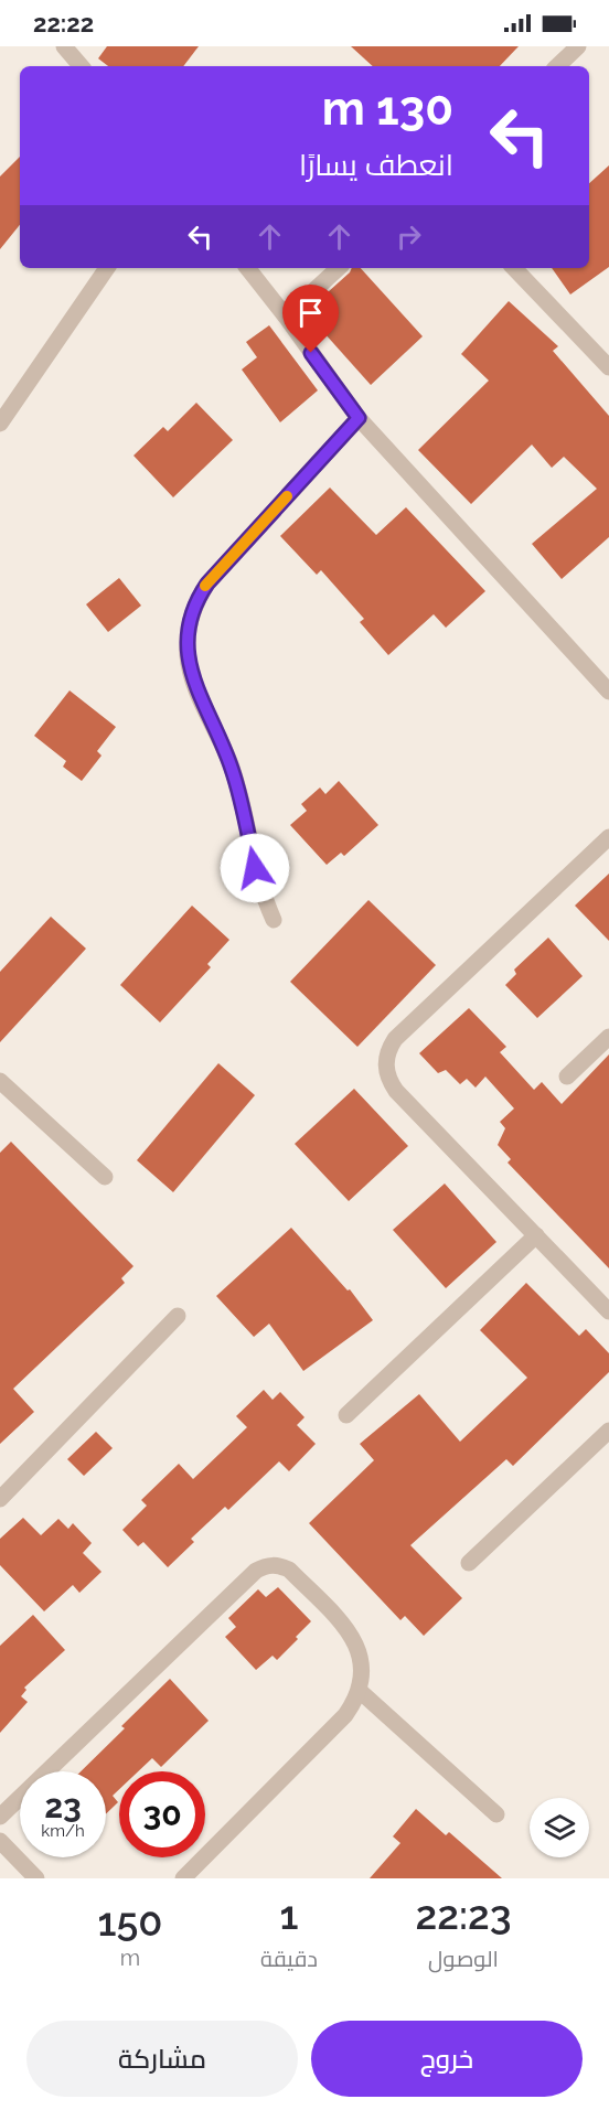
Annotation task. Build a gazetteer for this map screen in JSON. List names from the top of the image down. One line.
{"page":{"status":"22:22","turn":["130 m","انعطف يسارًا"],"speed":"23 km/h","limit":"30","eta":["22:23","الوصول","1","دقيقة","150","m"],"buttons":["خروج","مشاركة"]}}
